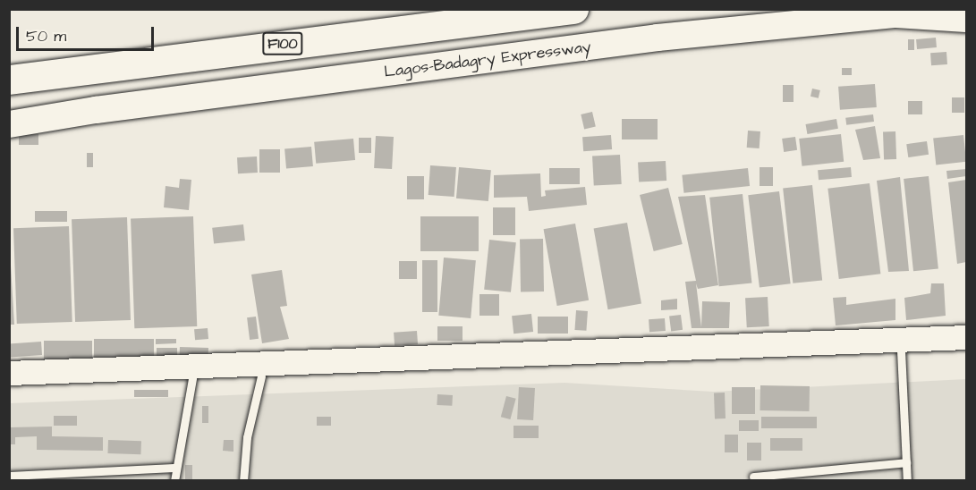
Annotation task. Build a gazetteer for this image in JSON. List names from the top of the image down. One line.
{"streets":{"highway":["F100"],"main road":["Lagos-Badagry Expressway"]},"scale_bar":"50 m"}
